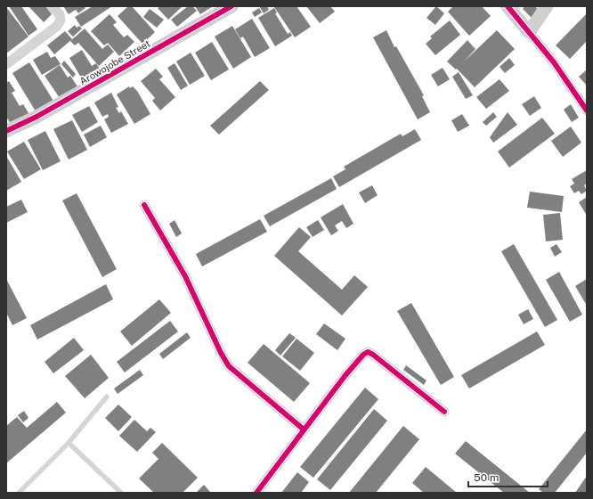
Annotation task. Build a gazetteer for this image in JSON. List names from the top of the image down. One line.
{"streets":{"street":["Arowojobe Street"]},"scale_bar":"50 m"}
